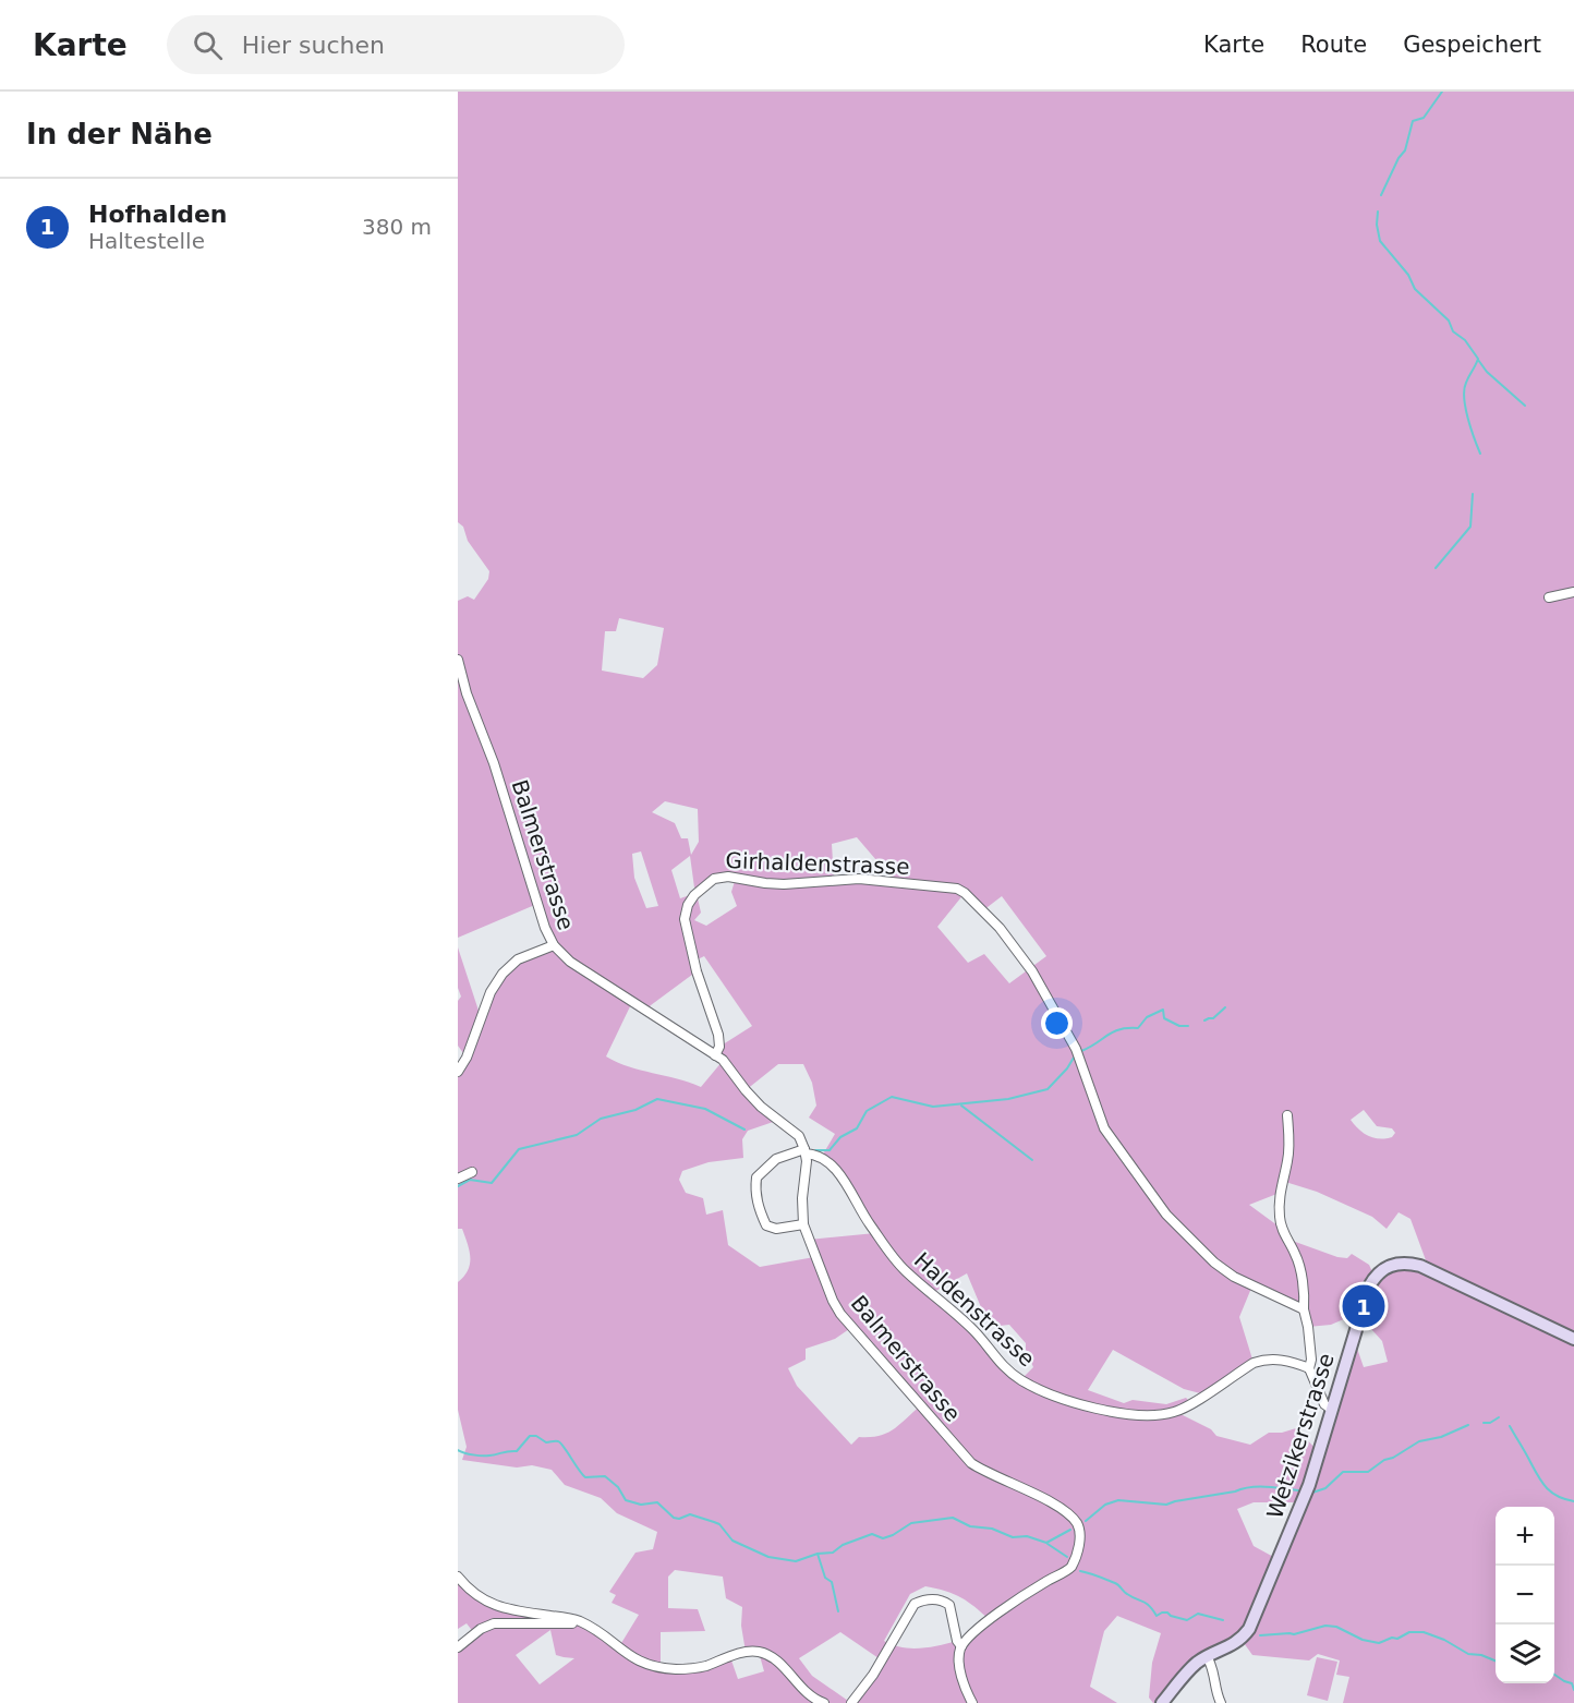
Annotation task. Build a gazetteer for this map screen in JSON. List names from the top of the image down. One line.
{"streets":{"street":["Balmerstrasse","Girhaldenstrasse","Haldenstrasse","Wetzikerstrasse"]},"crossings":[["Balmerstrasse","Girhaldenstrasse"],["Balmerstrasse","Haldenstrasse"]],"page":{"header":"Karte","search":"Hier suchen","nav":["Karte","Route","Gespeichert"],"heading":"In der Nähe","list":[{"mark":"1","name":"Hofhalden","note":"Haltestelle","value":"380 m"}],"pins":"1","map_buttons":["+","−"]}}
